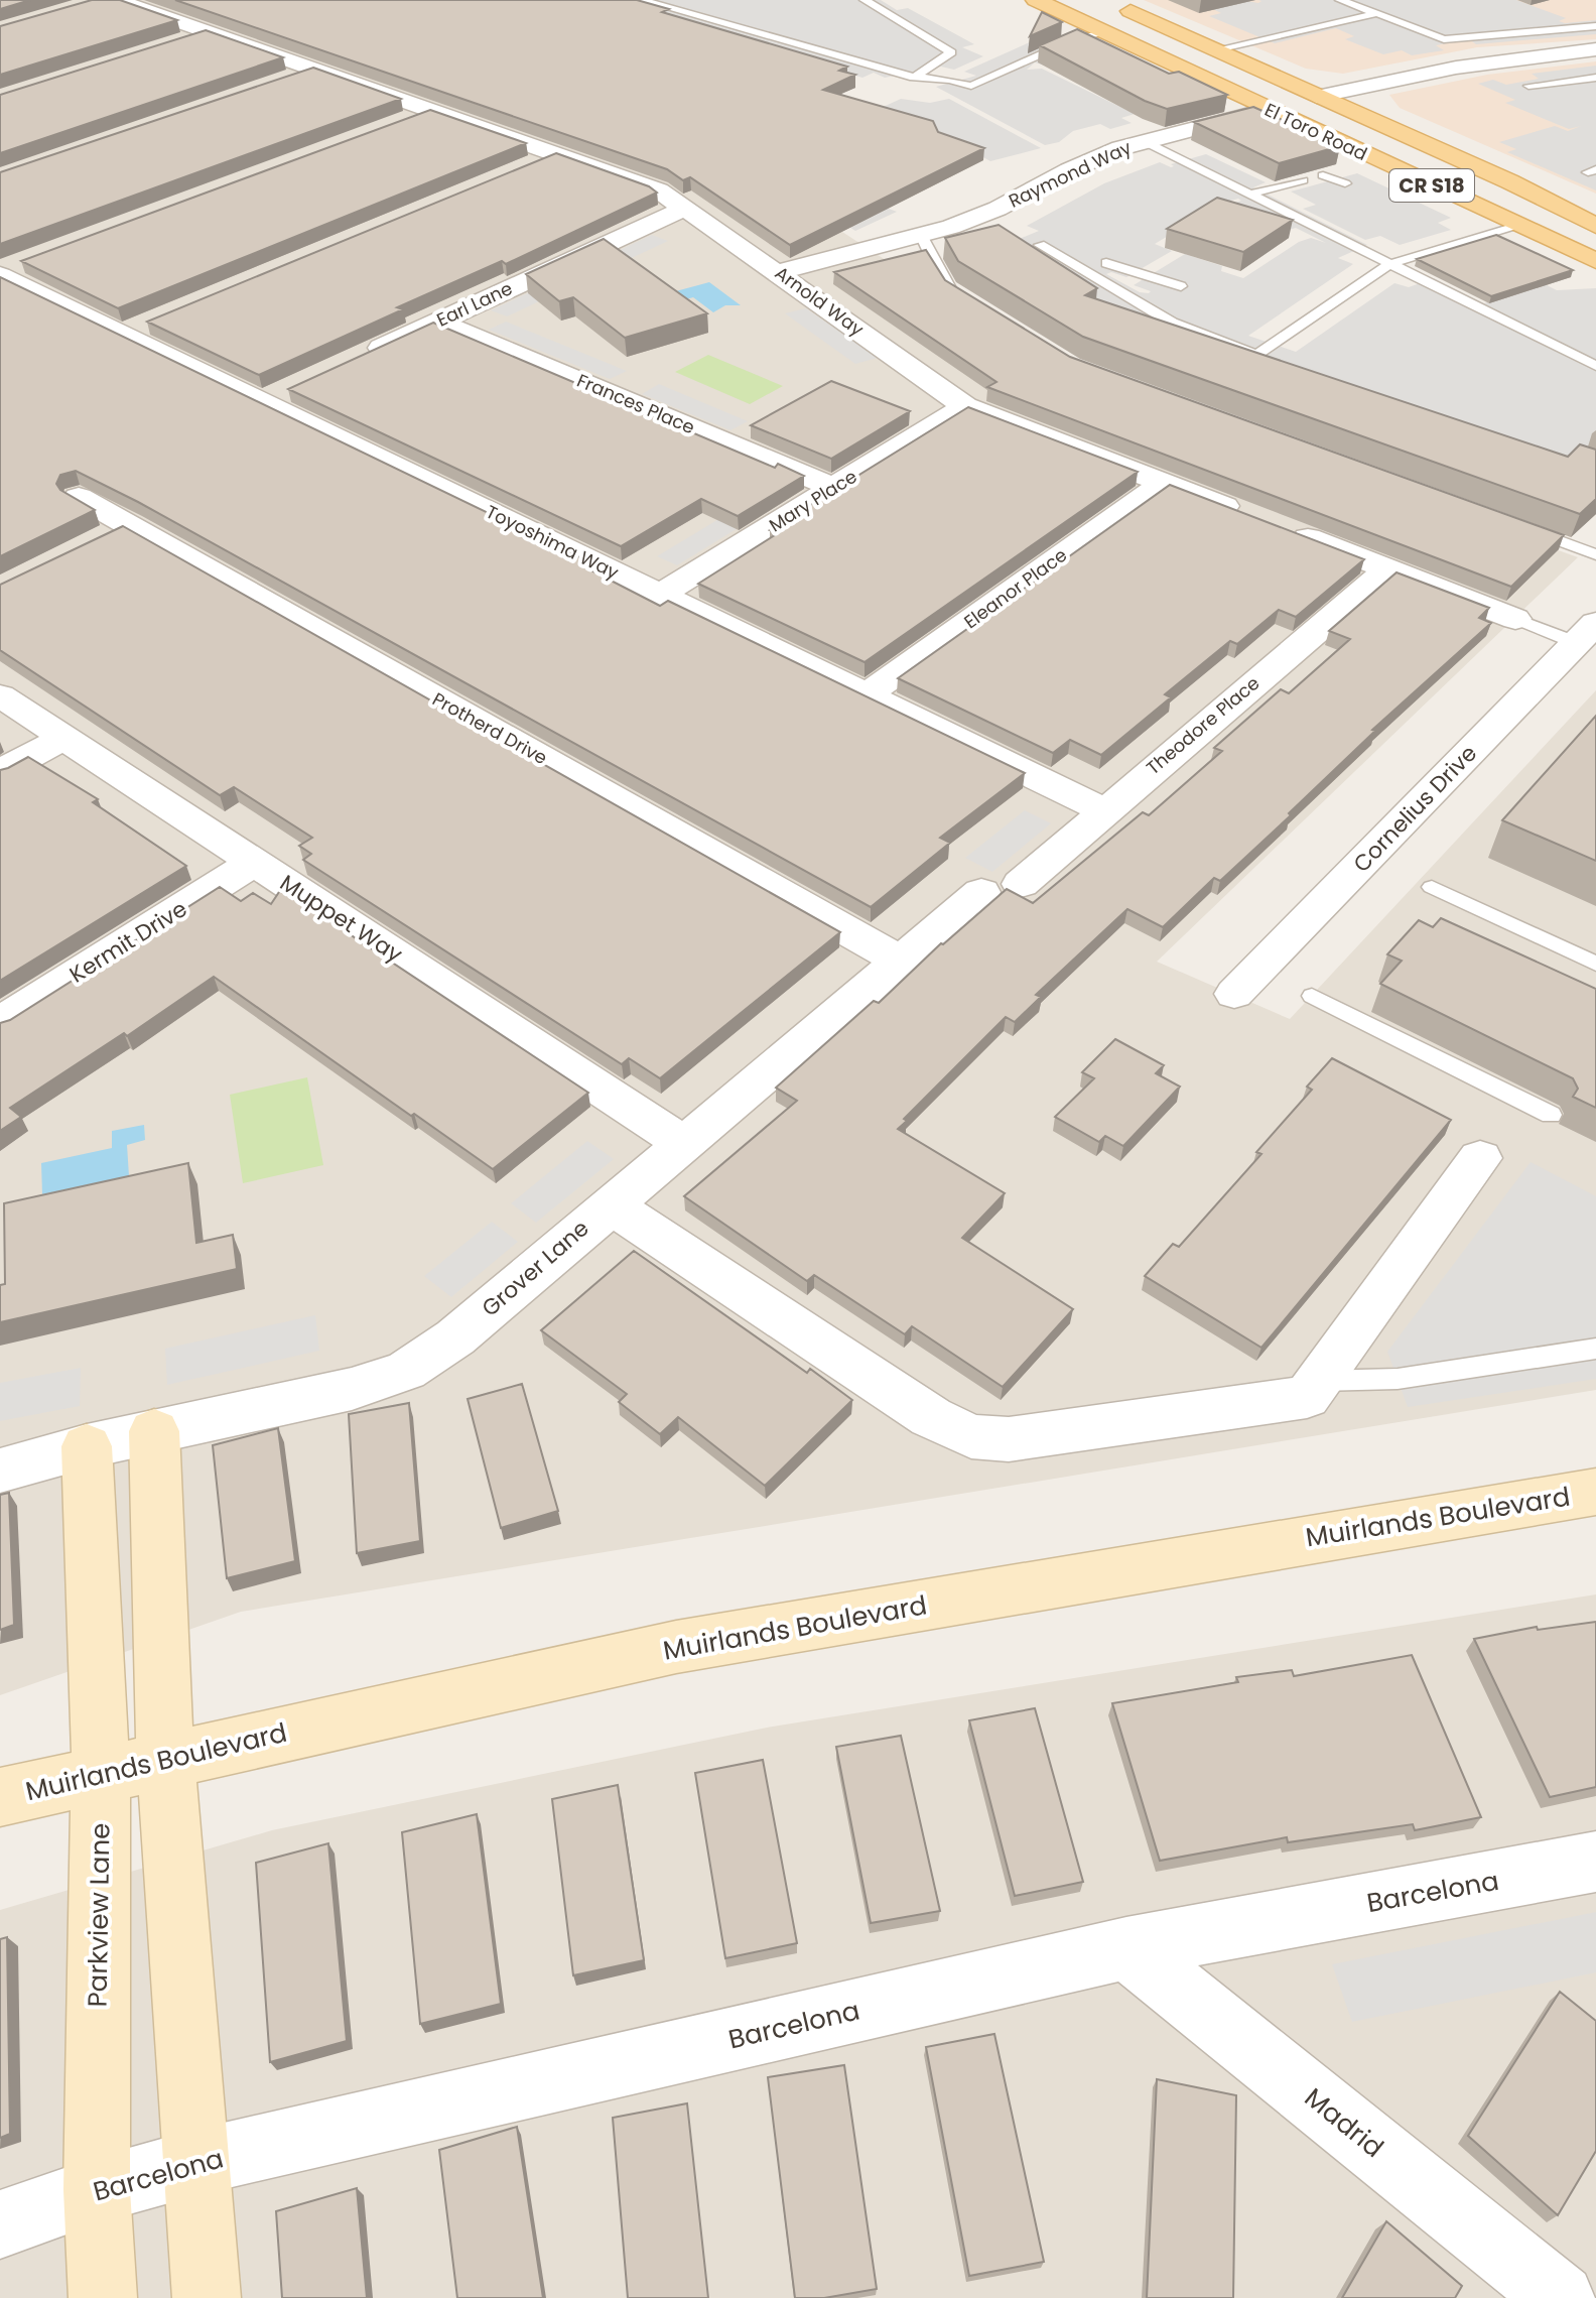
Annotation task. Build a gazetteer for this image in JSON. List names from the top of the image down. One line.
{"streets":{"main road":["El Toro Road","CR S18"],"street":["Raymond Way","Arnold Way","Earl Lane","Frances Place","Mary Place","Toyoshima Way","Eleanor Place","Theodore Place","Protherd Drive","Cornelius Drive","Muppet Way","Kermit Drive","Grover Lane","Muirlands Boulevard","Barcelona","Parkview Lane","Madrid"]},"crossings":[["El Toro Road","Raymond Way"],["Raymond Way","Arnold Way"],["Arnold Way","Earl Lane"],["Arnold Way","Mary Place"],["Arnold Way","Eleanor Place"],["Earl Lane","Frances Place"],["Frances Place","Mary Place"],["Mary Place","Toyoshima Way"],["Toyoshima Way","Eleanor Place"],["Toyoshima Way","Theodore Place"],["Theodore Place","Grover Lane"],["Protherd Drive","Grover Lane"],["Muppet Way","Kermit Drive"],["Muppet Way","Grover Lane"],["Grover Lane","Parkview Lane"],["Muirlands Boulevard","Parkview Lane"],["Barcelona","Parkview Lane"],["Barcelona","Madrid"]]}
